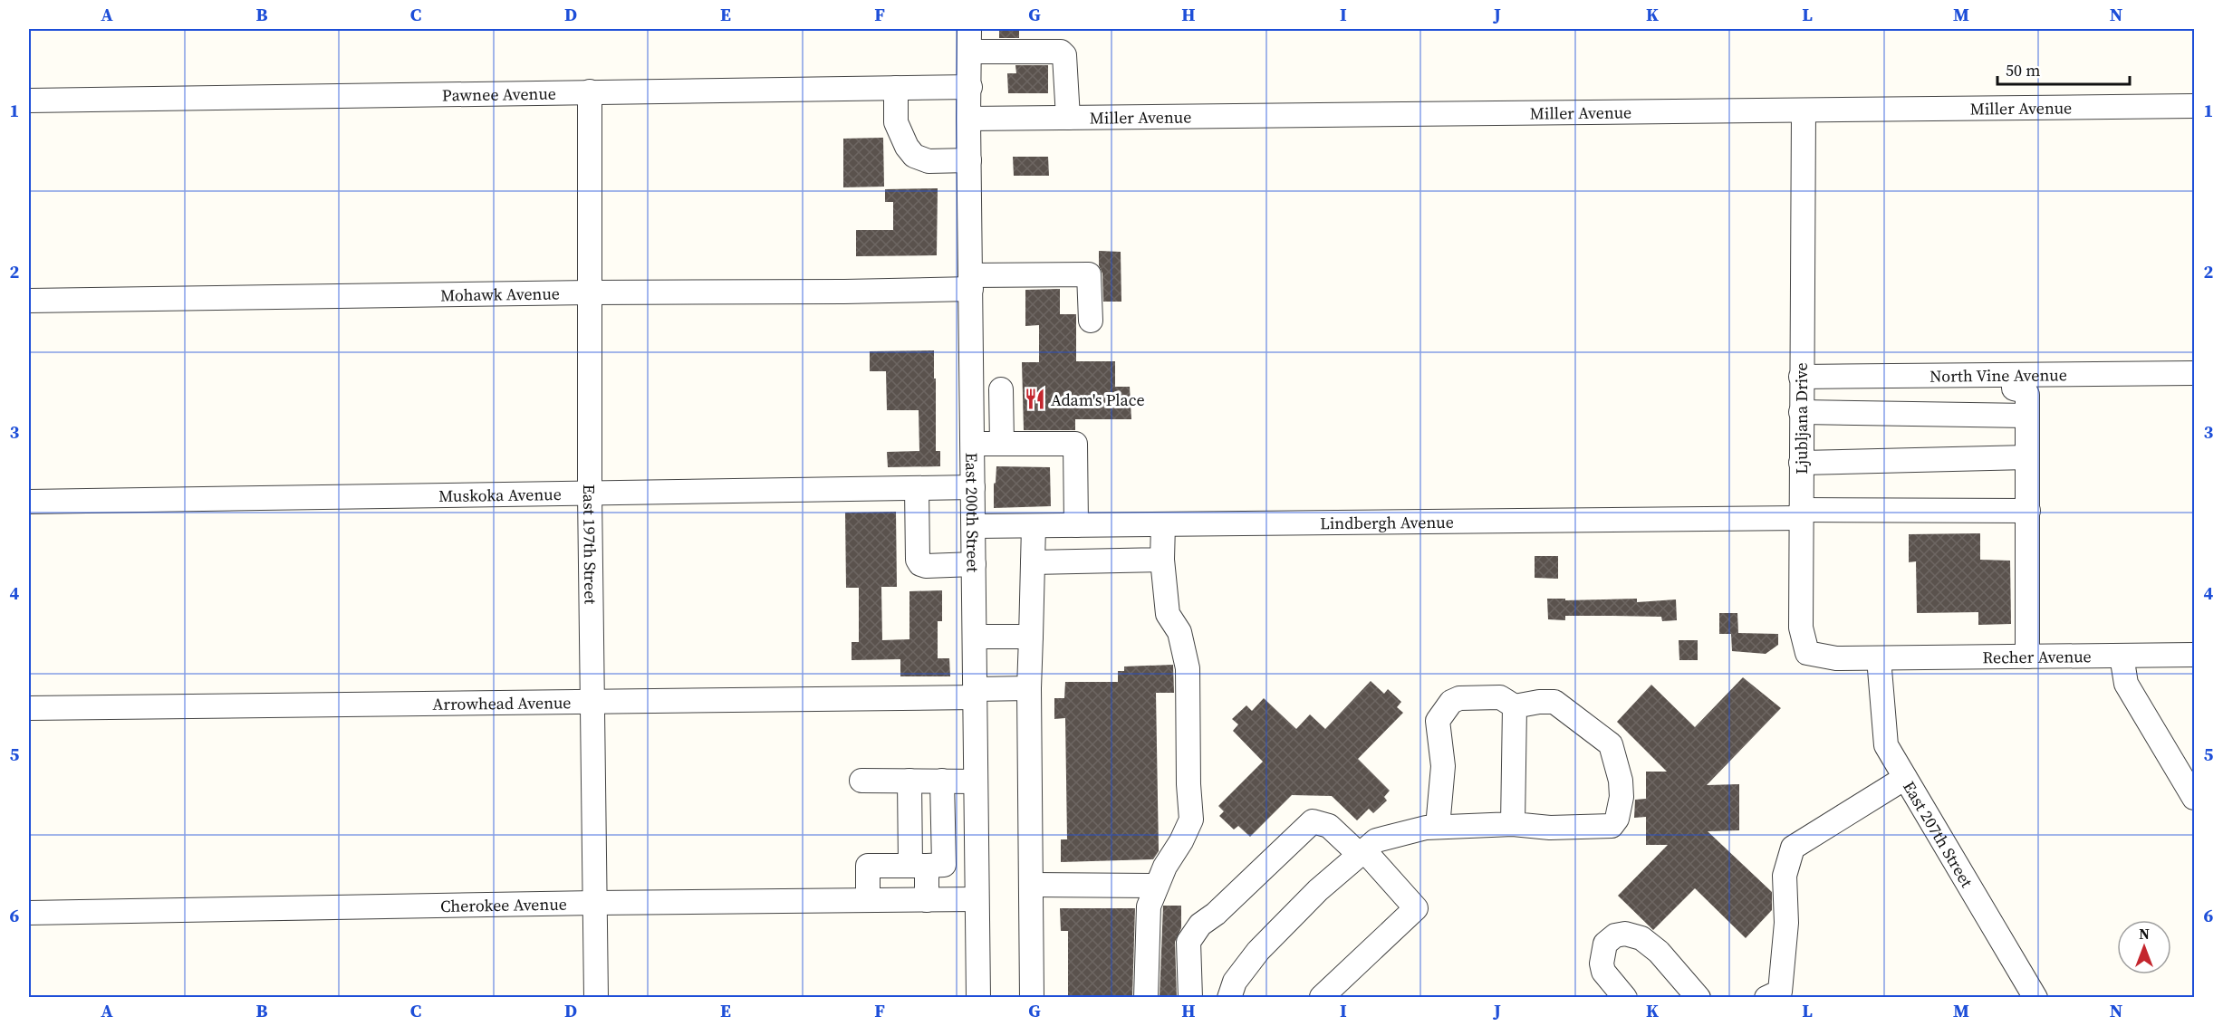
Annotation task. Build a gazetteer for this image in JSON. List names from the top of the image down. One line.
{"streets":{"street":["Pawnee Avenue","Miller Avenue","Mohawk Avenue","North Vine Avenue","Ljubljana Drive","Muskoka Avenue","East 200th Street","Lindbergh Avenue","East 197th Street","Recher Avenue","Arrowhead Avenue","East 207th Street","Cherokee Avenue"]},"crossings":[["Pawnee Avenue","East 200th Street"],["Pawnee Avenue","East 197th Street"],["Miller Avenue","Ljubljana Drive"],["Miller Avenue","East 200th Street"],["Mohawk Avenue","East 200th Street"],["Mohawk Avenue","East 197th Street"],["North Vine Avenue","Ljubljana Drive"],["Ljubljana Drive","Lindbergh Avenue"],["Ljubljana Drive","Recher Avenue"],["Ljubljana Drive","East 207th Street"],["Muskoka Avenue","East 200th Street"],["Muskoka Avenue","East 197th Street"],["East 200th Street","Lindbergh Avenue"],["East 200th Street","Arrowhead Avenue"],["East 200th Street","Cherokee Avenue"],["East 197th Street","Arrowhead Avenue"],["East 197th Street","Cherokee Avenue"],["Recher Avenue","East 207th Street"]],"places":{"restaurant":["Adam's Place"]},"scale_bar":"50 m","north":"top","grid":{"columns":["A","B","C","D","E","F","G","H","I","J","K","L","M","N"],"rows":["1","2","3","4","5","6"]}}
